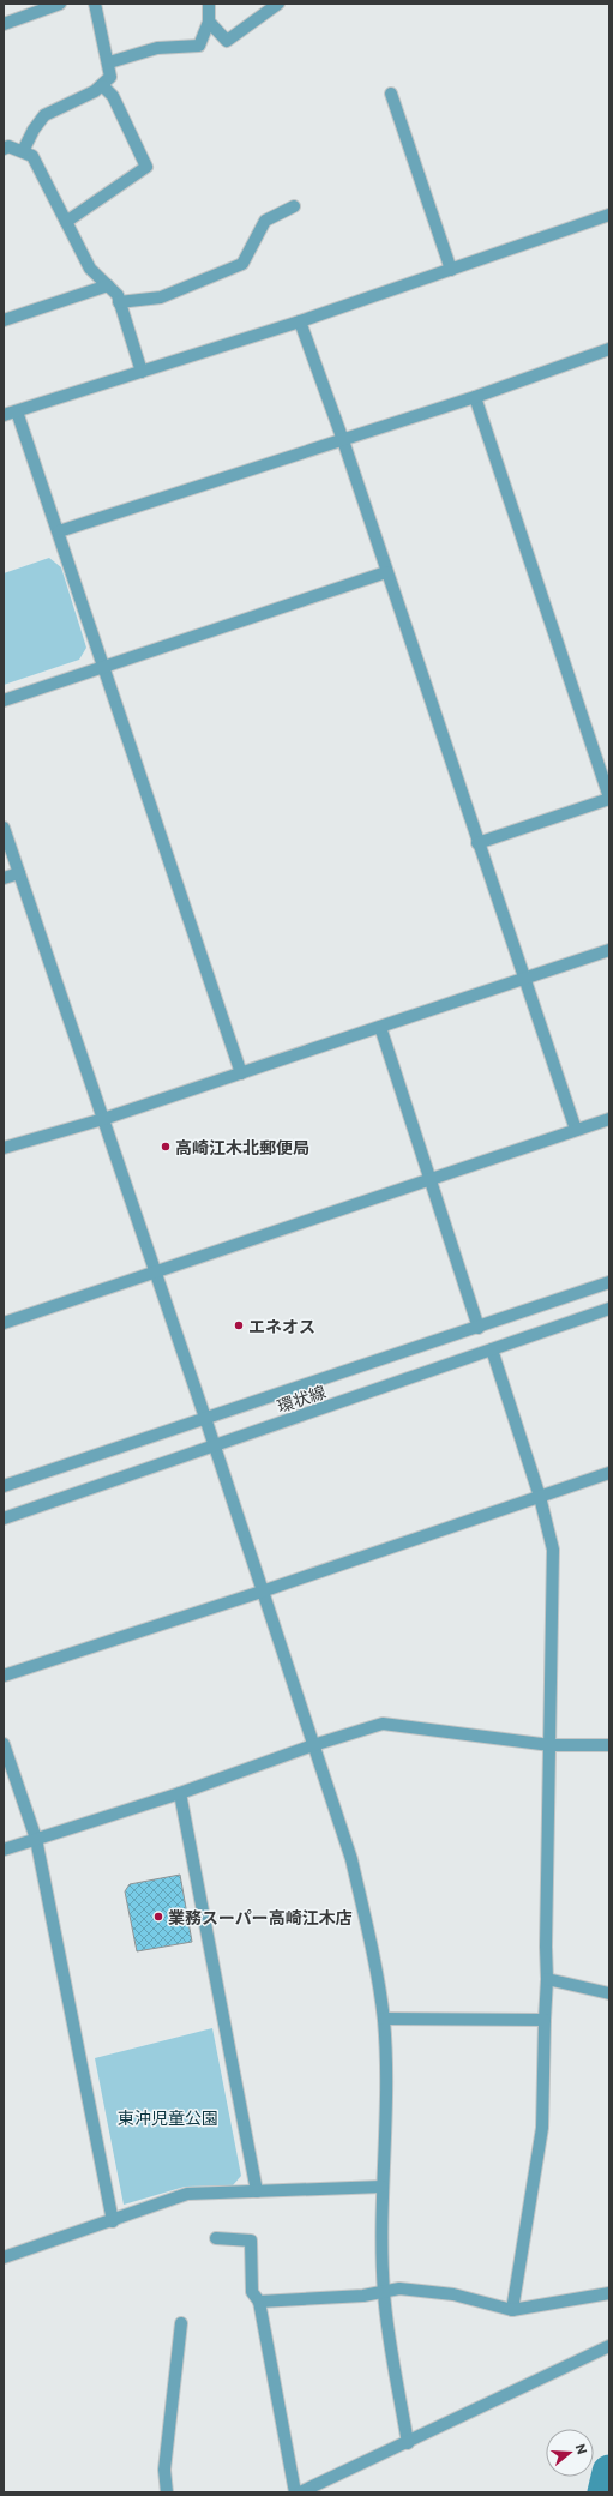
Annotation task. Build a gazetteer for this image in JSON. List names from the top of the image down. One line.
{"streets":{"street":["環状線"]},"parks":["東沖児童公園"],"places":["高崎江木北郵便局","エネオス","業務スーパー高崎江木店"],"north":"right"}
